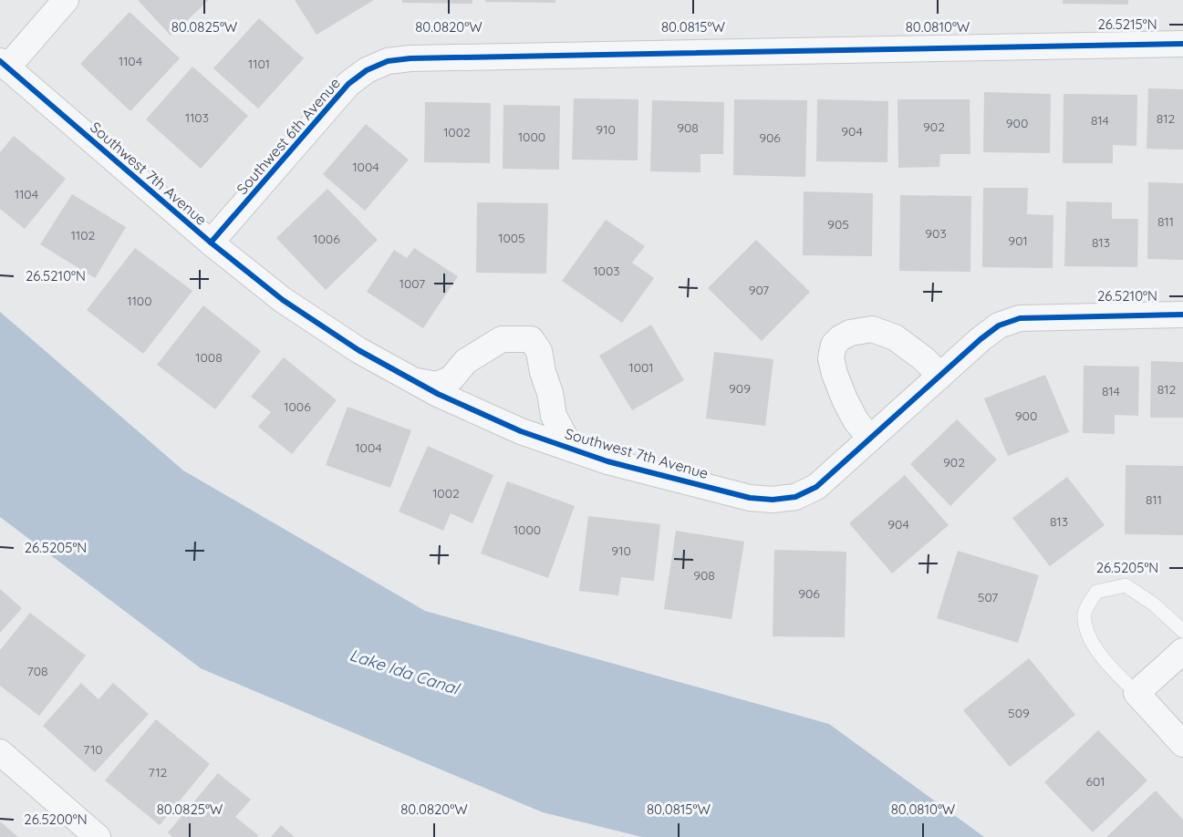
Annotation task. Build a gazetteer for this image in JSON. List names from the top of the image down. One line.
{"streets":{"street":["Southwest 6th Avenue","Southwest 7th Avenue"]},"crossings":[["Southwest 6th Avenue","Southwest 7th Avenue"]],"water":["Lake Ida Canal"],"house_numbers":["1104","1101","1103","812","814","900","902","908","910","904","1002","1000","906","1004","1104","811","905","903","1102","1005","1006","901","813","1003","1007","907","1100","1008","1001","909","812","814","1006","900","1004","902","1002","811","813","904","1000","910","908","906","507","708","509","710","712","601"],"coordinates":["26.5215°N","80.0825°W","80.0820°W","80.0815°W","80.0810°W","26.5210°N","26.5205°N","26.5200°N"]}
